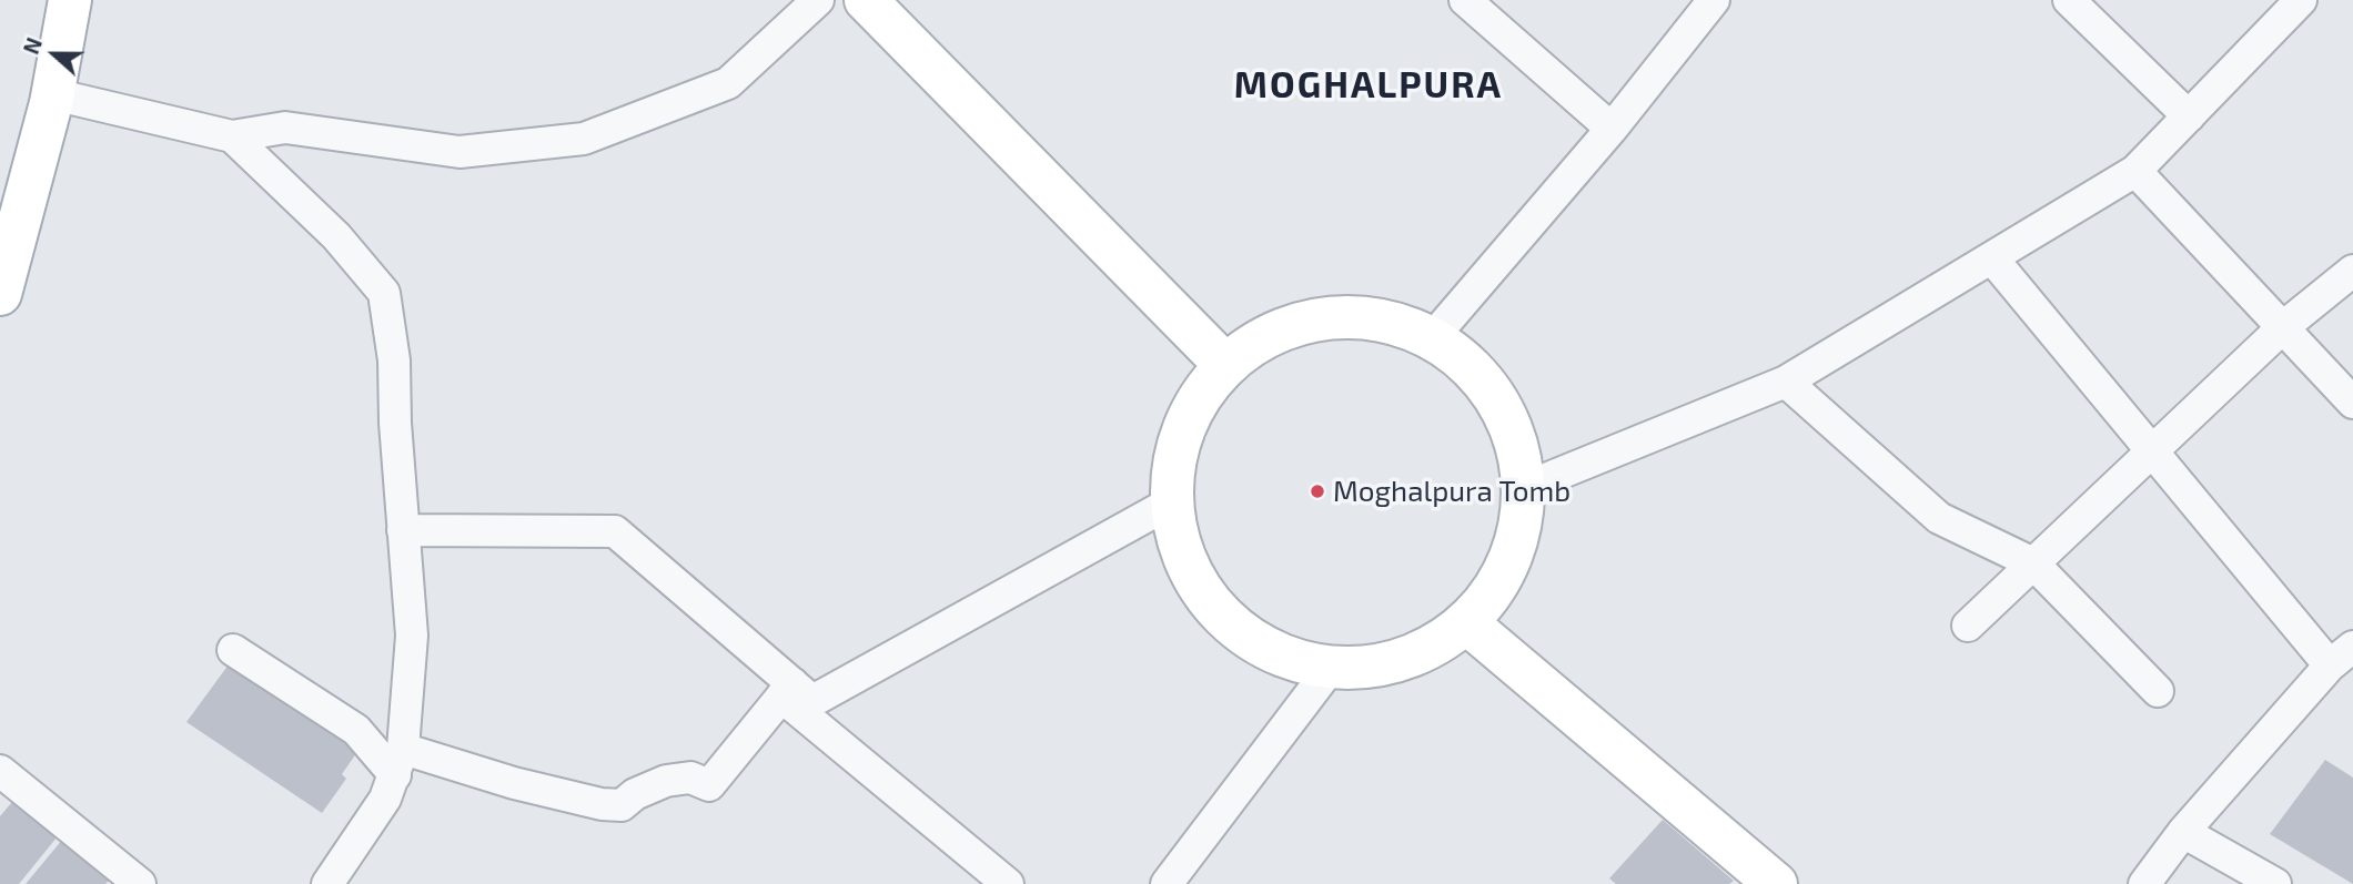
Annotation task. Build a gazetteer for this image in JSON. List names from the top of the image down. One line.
{"districts":["MOGHALPURA"],"places":["Moghalpura Tomb"],"north":"left"}
